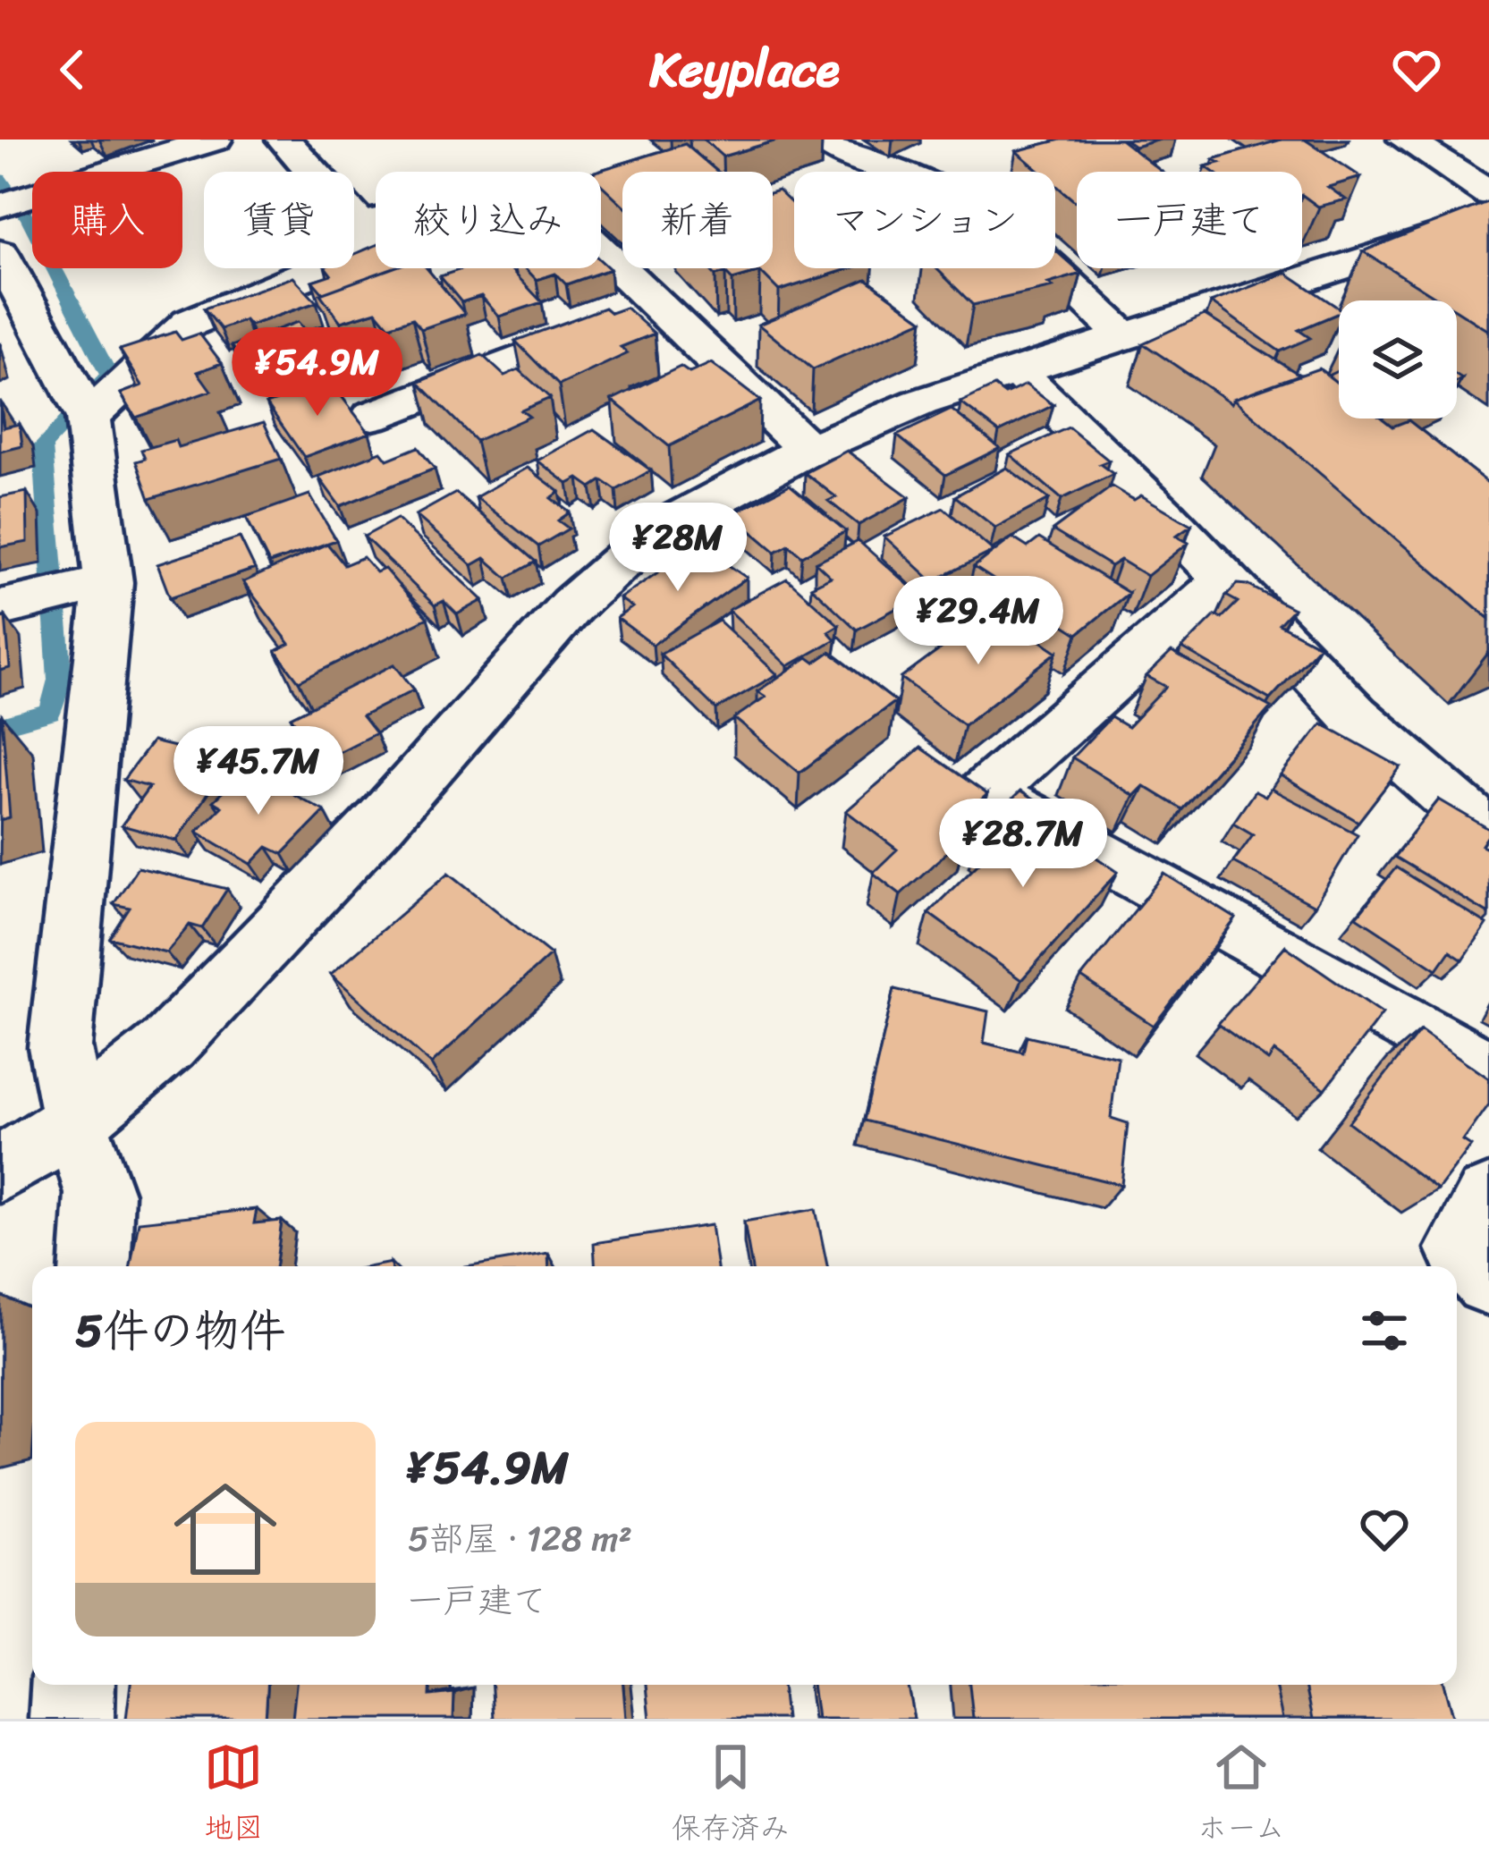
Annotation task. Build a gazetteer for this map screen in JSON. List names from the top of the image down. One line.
{"page":{"header":"Keyplace","chip":["購入","賃貸","絞り込み","新着","マンション","一戸建て"],"price":["¥54.9M","¥28M","¥29.4M","¥45.7M","¥28.7M"],"heading":"5件の物件","list":[{"name":"¥54.9M","note":"5部屋 · 128 m² · 一戸建て"}],"tabs":["地図","保存済み","ホーム"]}}
